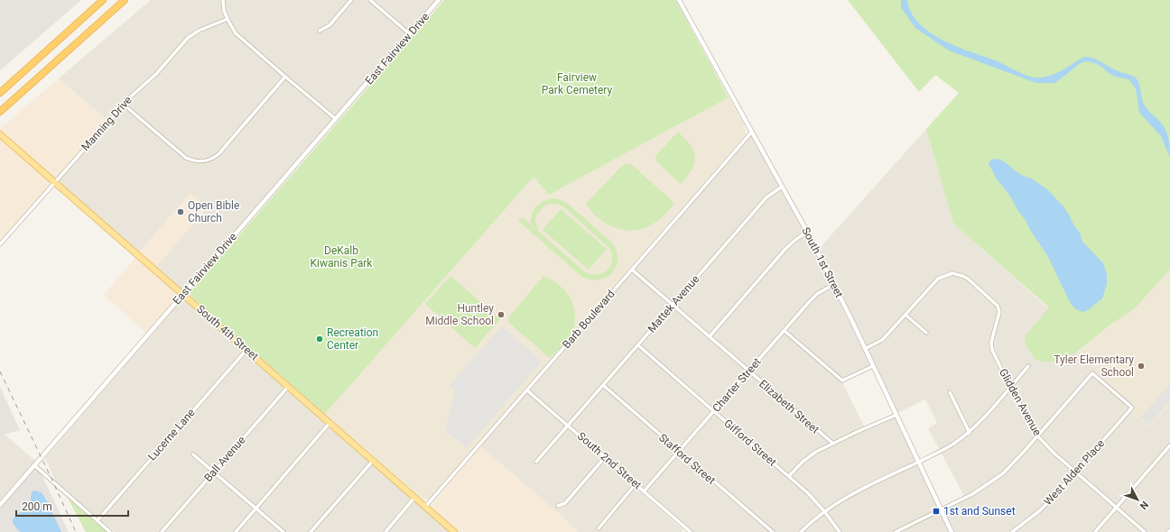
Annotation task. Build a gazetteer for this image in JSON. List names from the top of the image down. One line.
{"streets":{"main road":["South 4th Street"],"street":["East Fairview Drive","Manning Drive","South 1st Street","Mattek Avenue","Barb Boulevard","Charter Street","Glidden Avenue","Elizabeth Street","Lucerne Lane","Gifford Street","Ball Avenue","Stafford Street","South 2nd Street","West Alden Place"]},"crossings":[["East Fairview Drive","South 4th Street"],["Manning Drive","South 4th Street"],["South 1st Street","Mattek Avenue"],["South 1st Street","Barb Boulevard"],["South 1st Street","Charter Street"],["South 1st Street","Glidden Avenue"],["Mattek Avenue","Elizabeth Street"],["Mattek Avenue","Gifford Street"],["Mattek Avenue","Stafford Street"],["Mattek Avenue","South 2nd Street"],["Barb Boulevard","South 4th Street"],["Barb Boulevard","Elizabeth Street"],["Barb Boulevard","South 2nd Street"],["South 4th Street","Lucerne Lane"],["South 4th Street","Ball Avenue"],["Charter Street","Elizabeth Street"],["Charter Street","Gifford Street"],["Charter Street","Stafford Street"],["Charter Street","South 2nd Street"],["Glidden Avenue","West Alden Place"]],"parks":["Fairview Park Cemetery","DeKalb Kiwanis Park"],"places":{"other":["Open Bible Church","Huntley Middle School","Recreation Center","Tyler Elementary School"],"transit":["1st and Sunset"]},"scale_bar":"200 m","north":"bottom right"}
